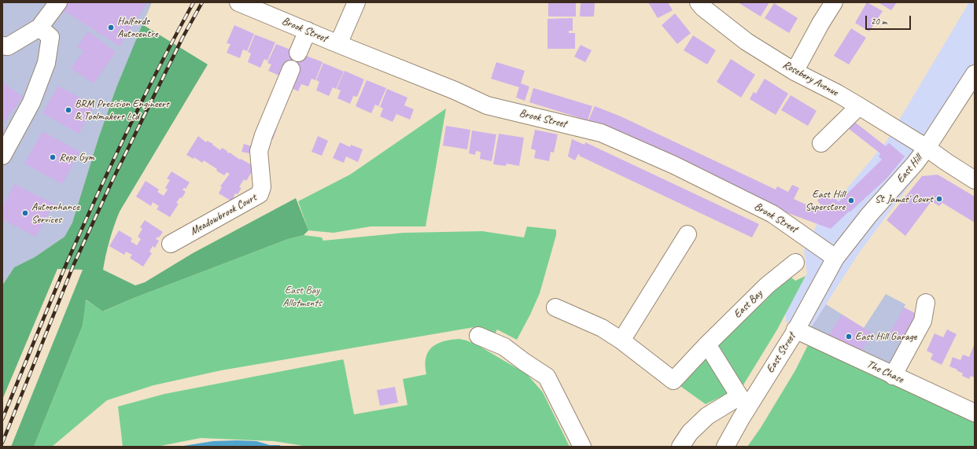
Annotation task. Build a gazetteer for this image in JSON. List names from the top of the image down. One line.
{"streets":{"street":["Brook Street","Rosebery Avenue","East Hill","Meadowbrook Court","East Bay","East Street","The Chase"]},"crossings":[["Brook Street","East Hill"],["Brook Street","East Street"],["Rosebery Avenue","East Hill"],["East Hill","East Street"],["East Street","The Chase"]],"parks":["East Bay Allotments"],"places":["Halfords Autocentre","BRM Precision Engineers & Toolmakers Ltd","Repz Gym","St James' Court","East Hill Superstore","Autoenhance Services","East Hill Garage"],"scale_bar":"20 m"}
